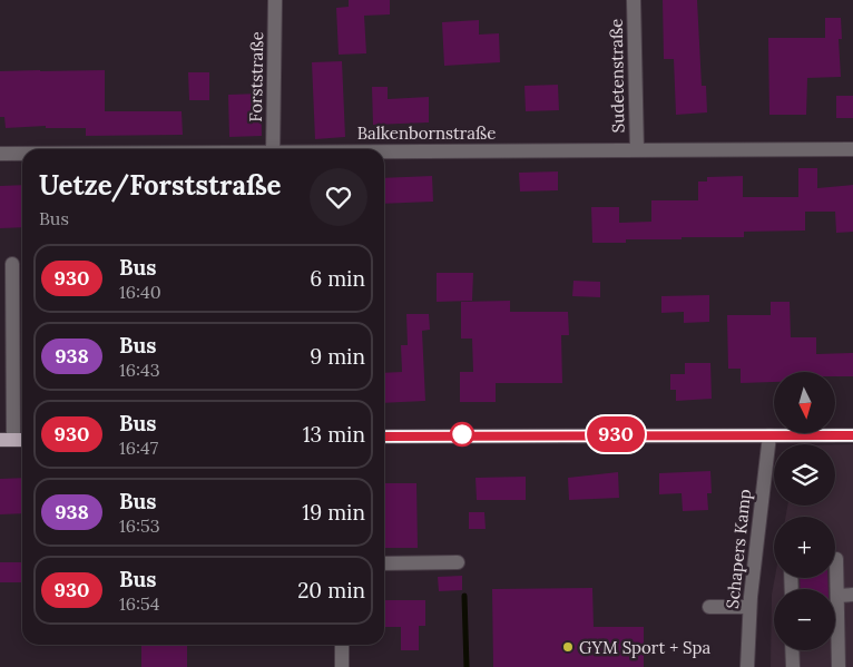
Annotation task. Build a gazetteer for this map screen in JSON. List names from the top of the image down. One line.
{"streets":{"street":["Sudetenstraße","Forststraße","Balkenbornstraße","Schapers Kamp"]},"crossings":[["Sudetenstraße","Balkenbornstraße"]],"places":["GYM Sport + Spa"],"lines":["bus line 930"],"north":"bottom","page":{"on_map":"930","heading":["Uetze/Forststraße","Bus"],"list":[{"mark":"930","name":"Bus","note":"16:40","value":"6 min"},{"mark":"938","name":"Bus","note":"16:43","value":"9 min"},{"mark":"930","name":"Bus","note":"16:47","value":"13 min"},{"mark":"938","name":"Bus","note":"16:53","value":"19 min"},{"mark":"930","name":"Bus","note":"16:54","value":"20 min"}],"map_buttons":["+","−"]}}
